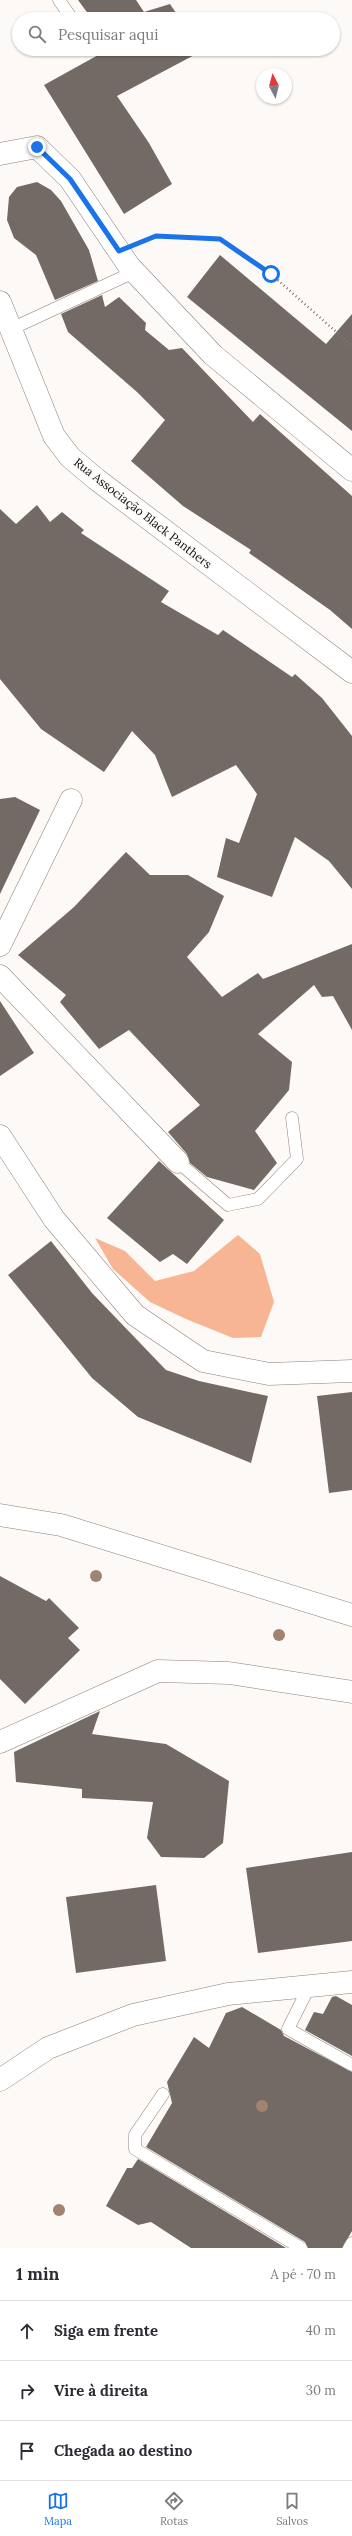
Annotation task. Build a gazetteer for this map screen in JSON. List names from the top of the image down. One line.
{"streets":{"street":["Rua Associação Black Panthers"]},"north":"top","page":{"search":"Pesquisar aqui","heading":["1 min","A pé · 70 m"],"list":[["Siga em frente","40 m"],["Vire à direita","30 m"],"Chegada ao destino"],"nav":["Mapa","Rotas","Salvos"]}}
